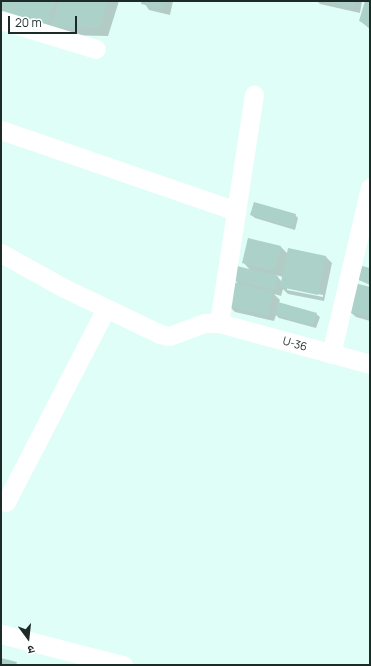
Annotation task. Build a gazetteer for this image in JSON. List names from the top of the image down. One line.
{"streets":{"street":["U-36"]},"scale_bar":"20 m","north":"bottom"}
